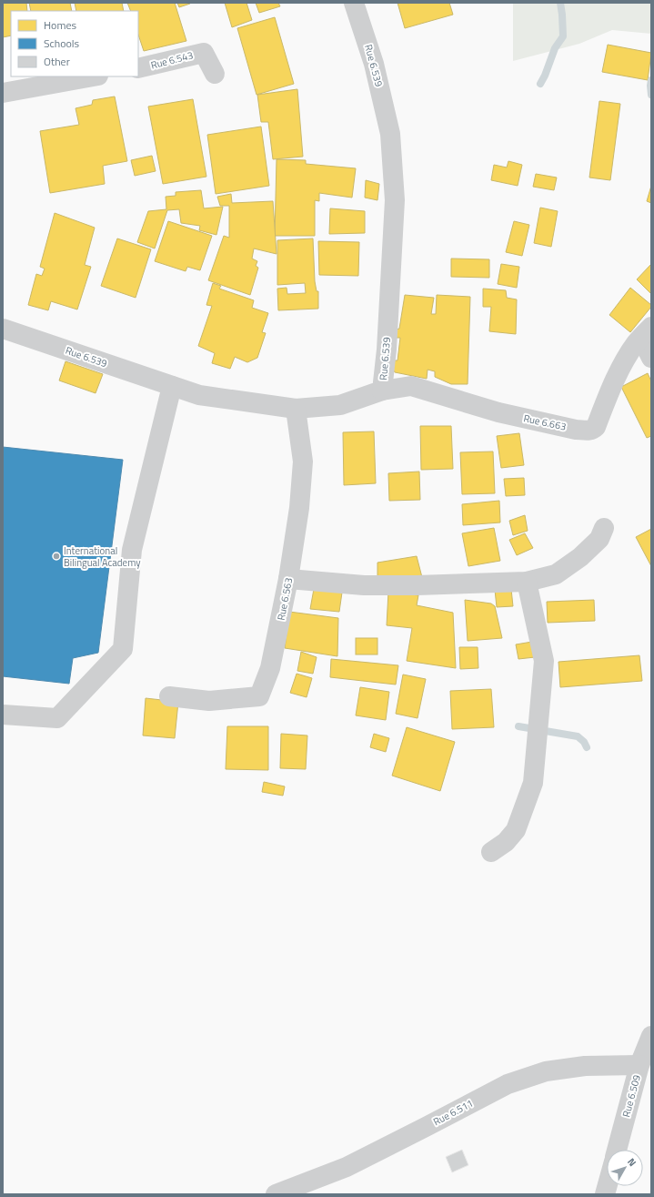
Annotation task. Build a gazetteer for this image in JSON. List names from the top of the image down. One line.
{"streets":{"street":["Rue 6.543","Rue 6.539","Rue 6.663","Rue 6.563","Rue 6.509","Rue 6.511"]},"crossings":[["Rue 6.539","Rue 6.663"],["Rue 6.539","Rue 6.563"],["Rue 6.509","Rue 6.511"]],"places":["International Bilingual Academy"],"legend":["Homes","Schools","Other"],"north":"top right"}
